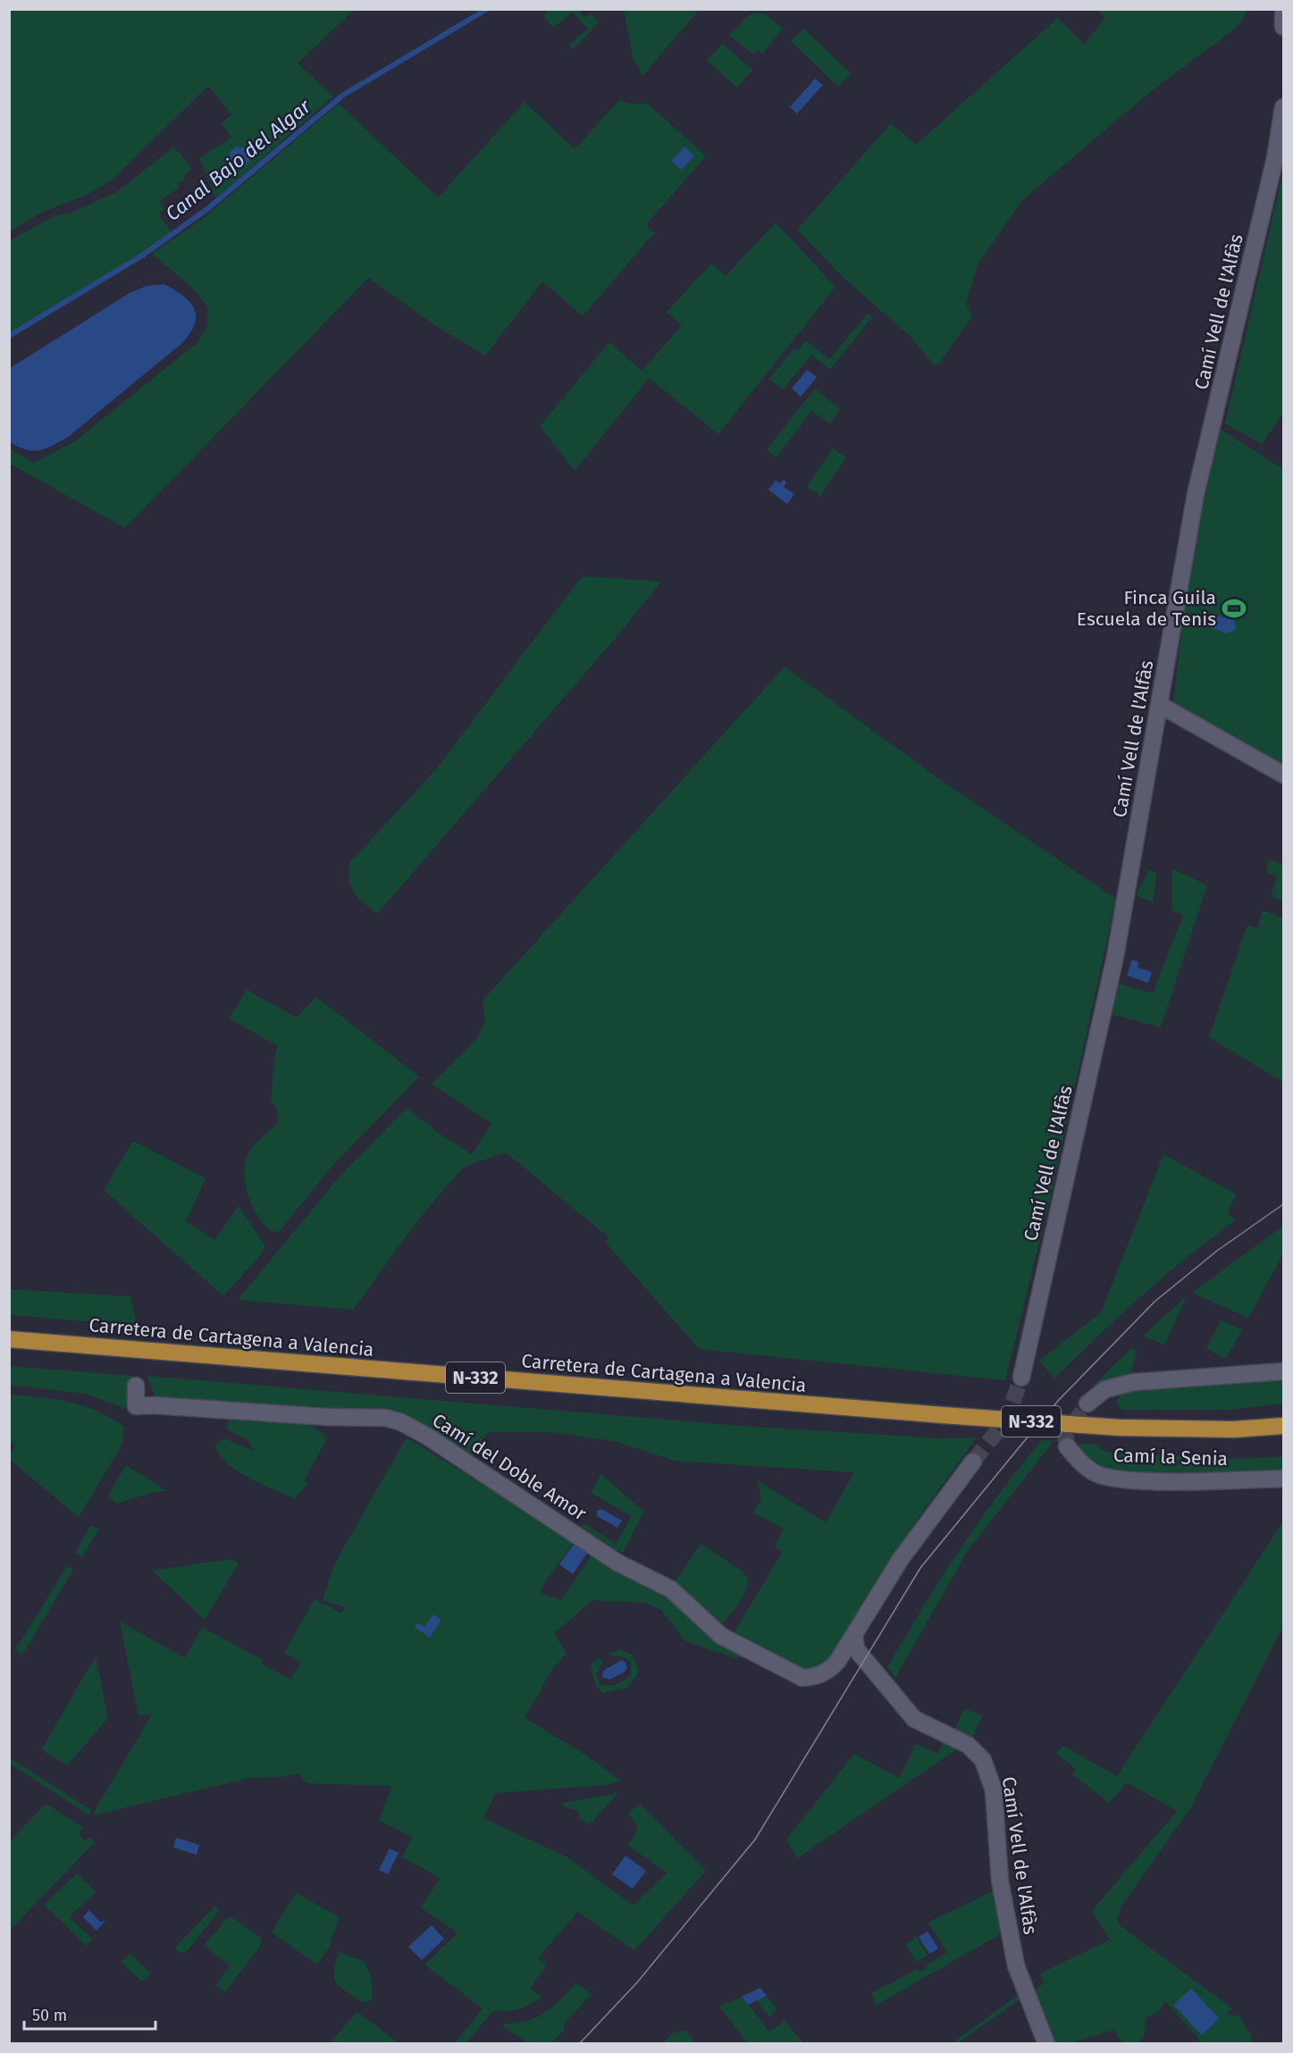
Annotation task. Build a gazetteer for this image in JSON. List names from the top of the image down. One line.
{"streets":{"highway":["Carretera de Cartagena a Valencia","N-332"],"street":["Camí Vell de l'Alfàs","Camí la Senia","Camí del Doble Amor"]},"water":["Canal Bajo del Algar"],"places":{"sports":["Finca Guila Escuela de Tenis"]},"scale_bar":"50 m"}
